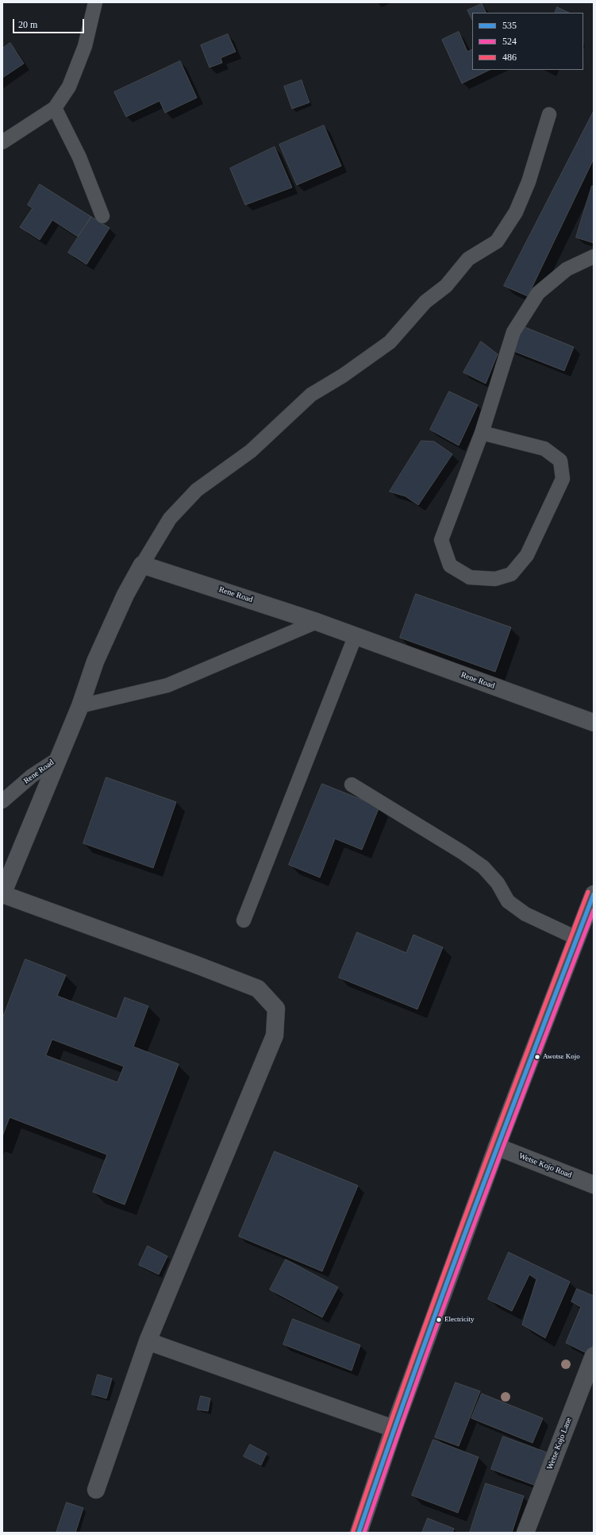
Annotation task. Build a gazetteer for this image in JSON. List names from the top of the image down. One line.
{"streets":{"street":["Rene Road","Wetse Kojo Road","Wetse Kojo Lane"]},"places":["Awotsɛ Kojo","Electricity"],"lines":["transit line 486","transit line 535","transit line 524"],"legend":["535","524","486"],"scale_bar":"20 m"}
